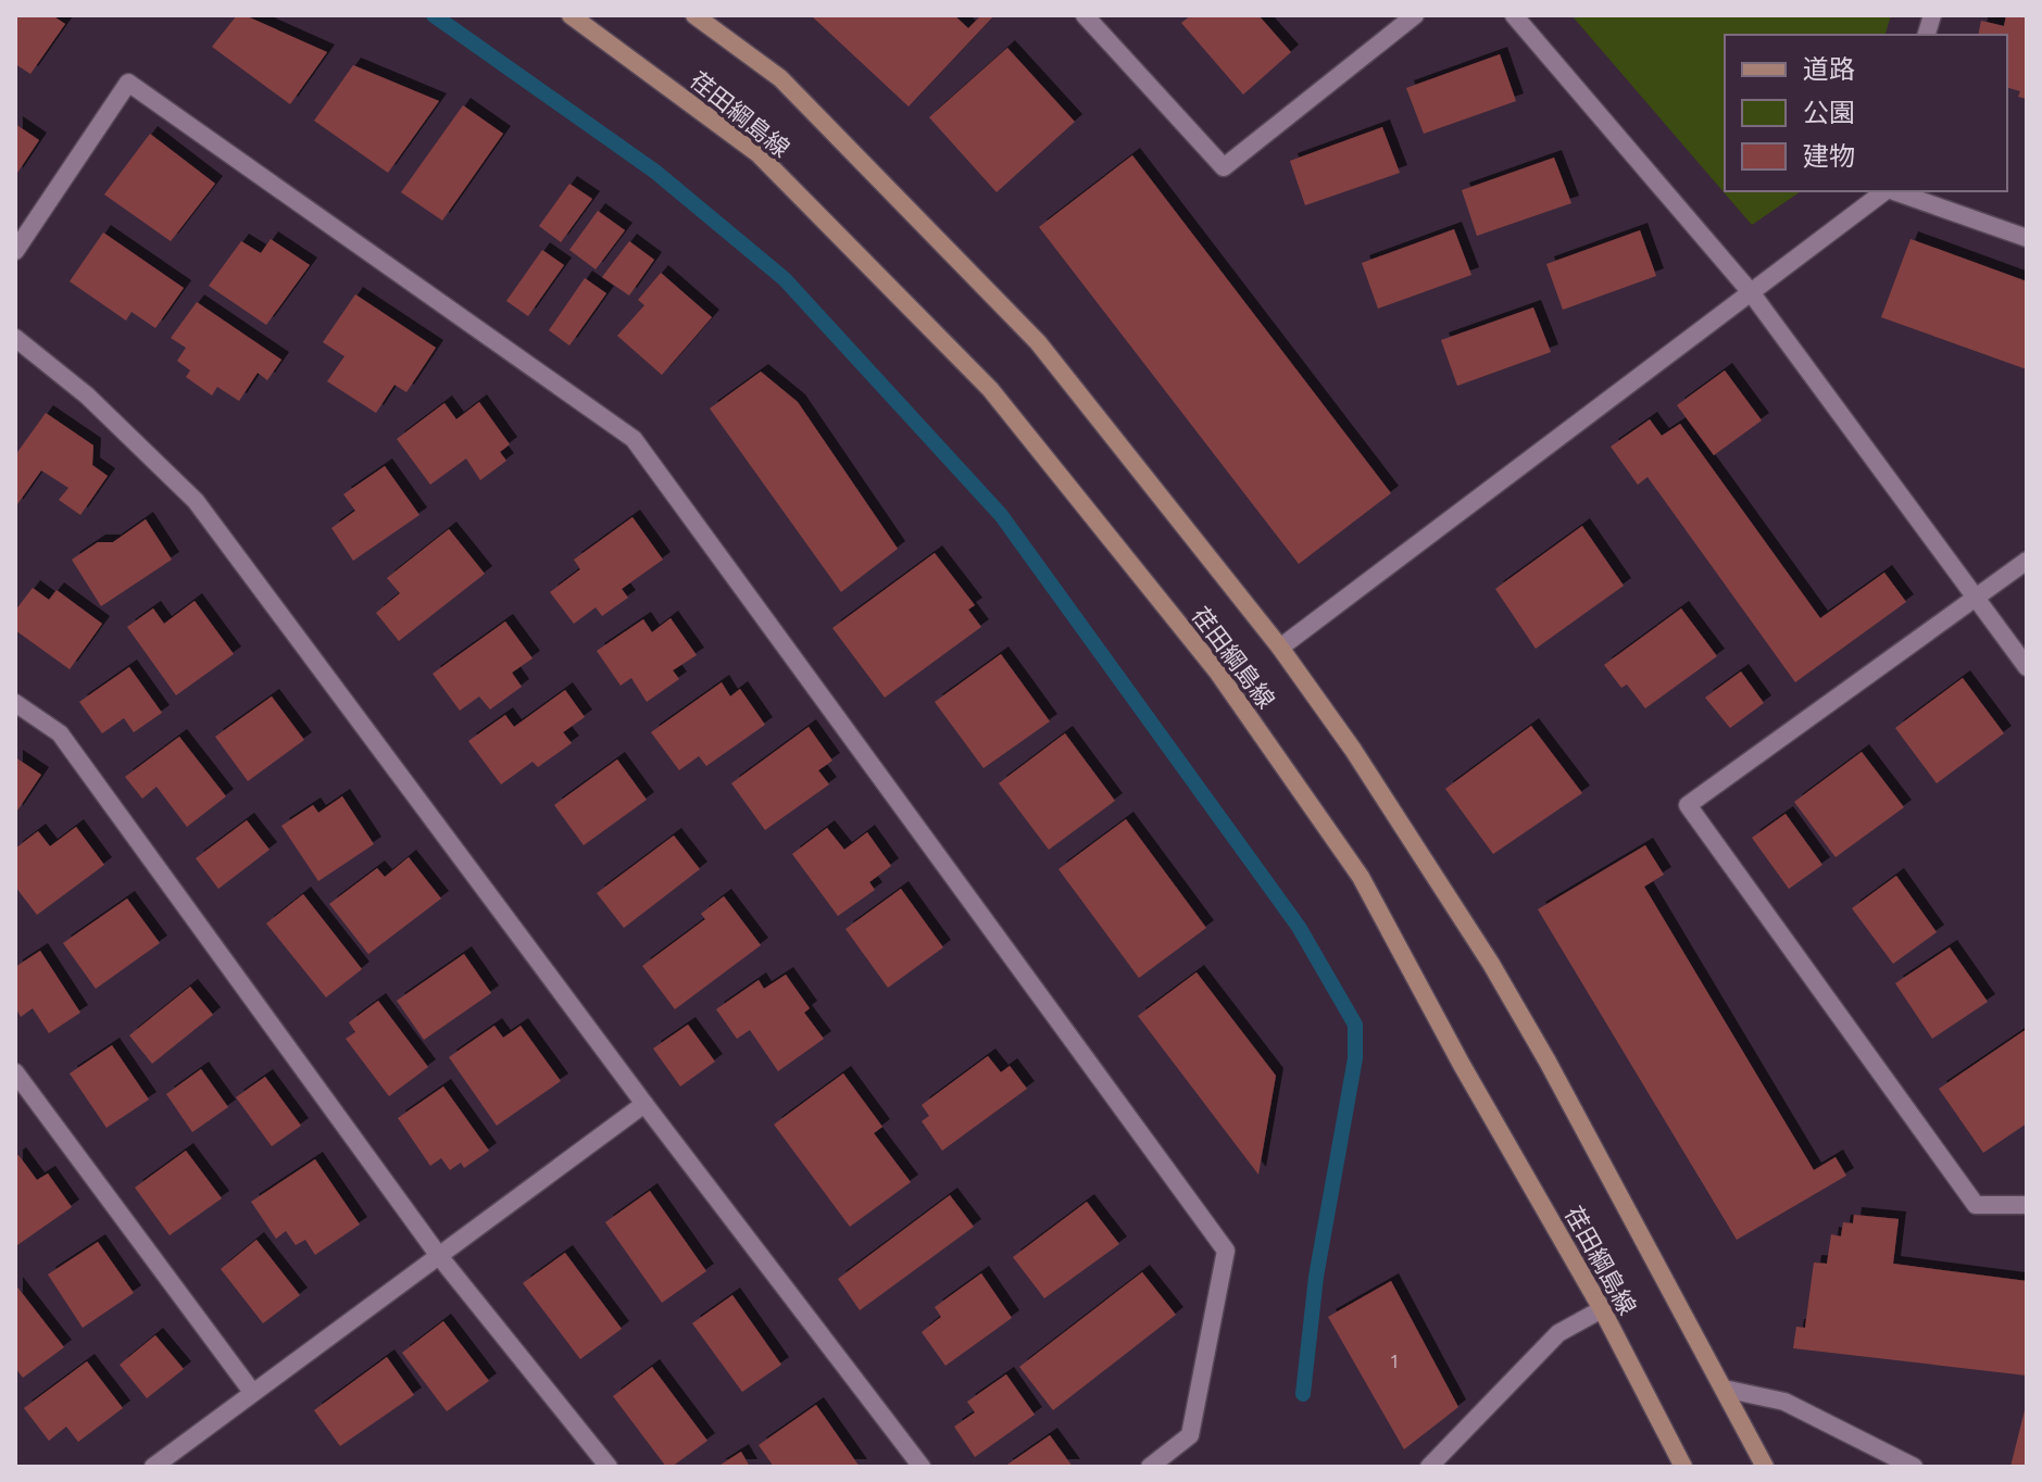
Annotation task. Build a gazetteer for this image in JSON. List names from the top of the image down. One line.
{"streets":{"main road":["荏田綱島線"]},"house_numbers":["1"],"legend":["道路","公園","建物"]}
